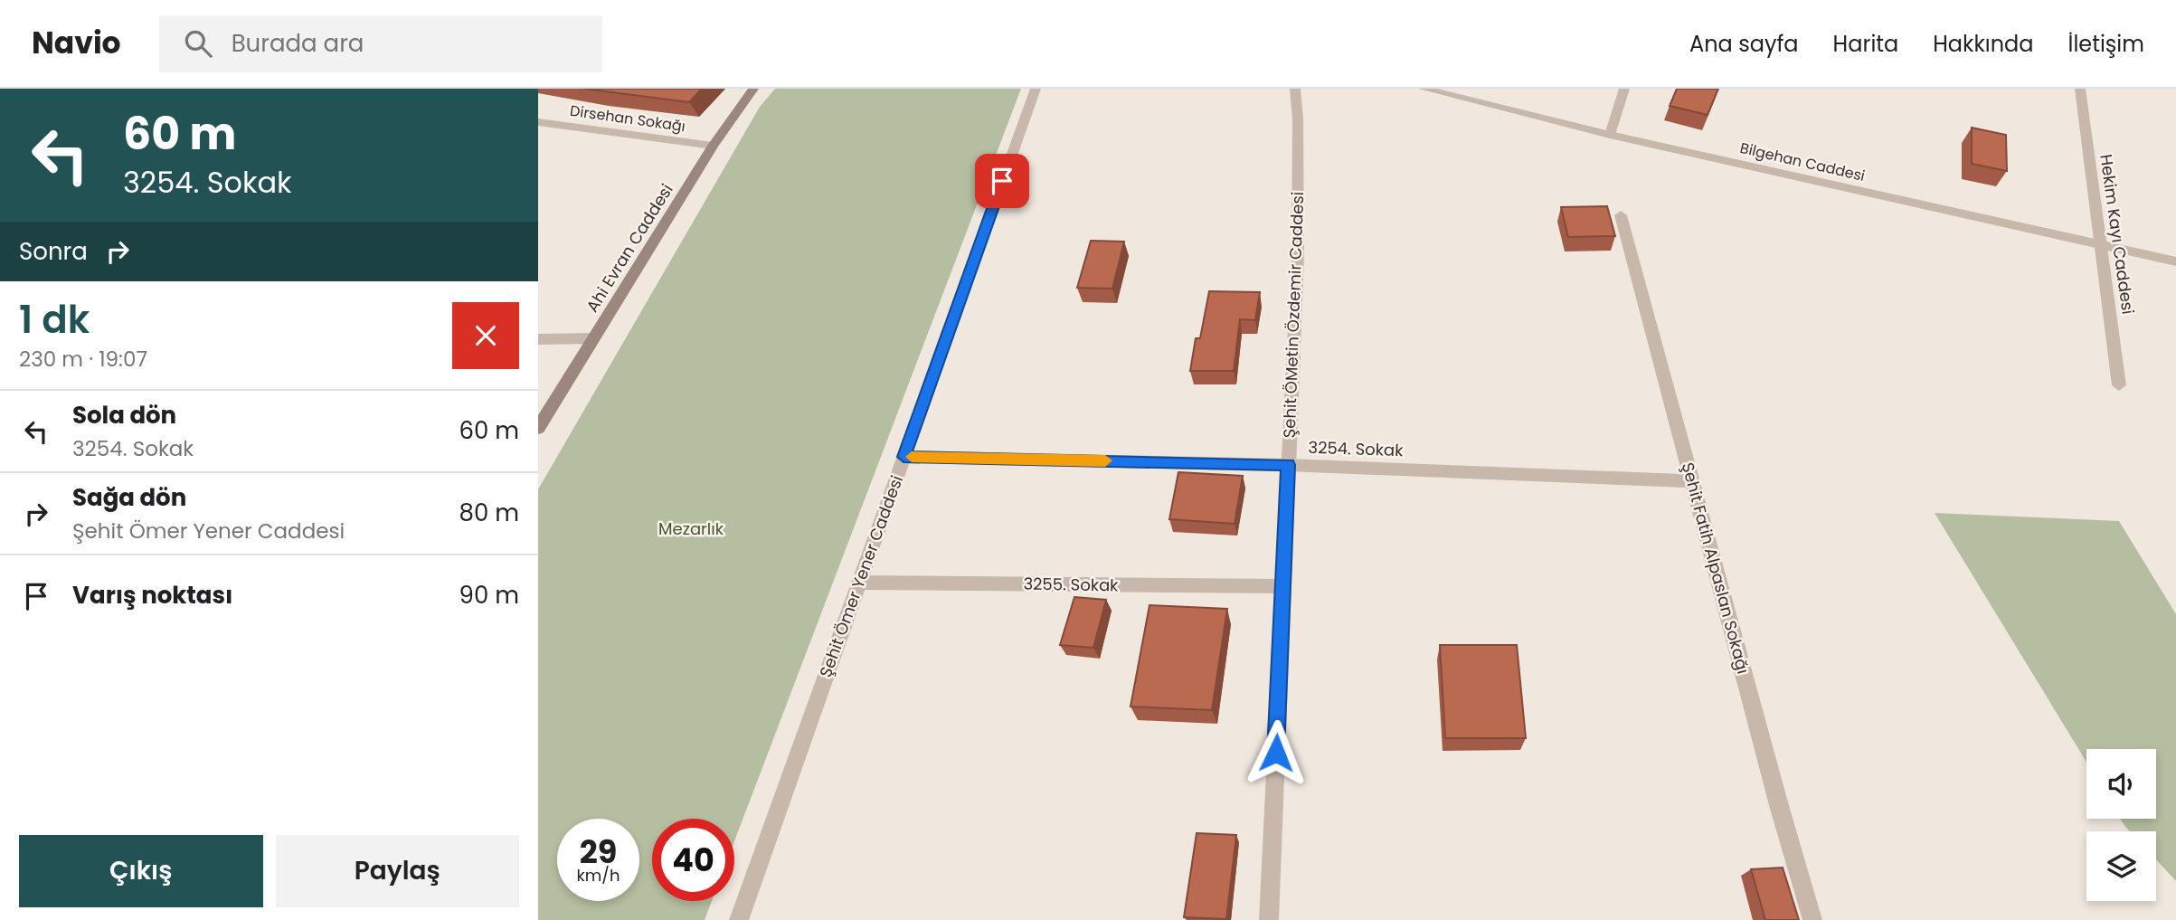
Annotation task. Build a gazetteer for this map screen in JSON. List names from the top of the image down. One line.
{"streets":{"main road":["Ahi Evran Caddesi"],"street":["Dirsehan Sokağı","Bilgehan Caddesi","Hekim Kayı Caddesi","Şehit ÖMetin Özdemir Caddesi","3254. Sokak","Şehit Fatih Alpaslan Sokağı","Şehit Ömer Yener Caddesi","3255. Sokak"]},"crossings":[["Dirsehan Sokağı","Ahi Evran Caddesi"],["Bilgehan Caddesi","Hekim Kayı Caddesi"],["Şehit ÖMetin Özdemir Caddesi","3254. Sokak"],["Şehit ÖMetin Özdemir Caddesi","3255. Sokak"],["3254. Sokak","Şehit Fatih Alpaslan Sokağı"],["3254. Sokak","Şehit Ömer Yener Caddesi"],["Şehit Ömer Yener Caddesi","3255. Sokak"]],"parks":["Mezarlık"],"page":{"header":"Navio","search":"Burada ara","nav":["Ana sayfa","Harita","Hakkında","İletişim"],"turn":["60 m","3254. Sokak"],"then":"Sonra","heading":["1 dk","230 m · 19:07"],"list":[{"name":"Sola dön","note":"3254. Sokak","value":"60 m"},{"name":"Sağa dön","note":"Şehit Ömer Yener Caddesi","value":"80 m"},{"name":"Varış noktası","value":"90 m"}],"speed":"29 km/h","limit":"40","buttons":["Çıkış","Paylaş"]}}
